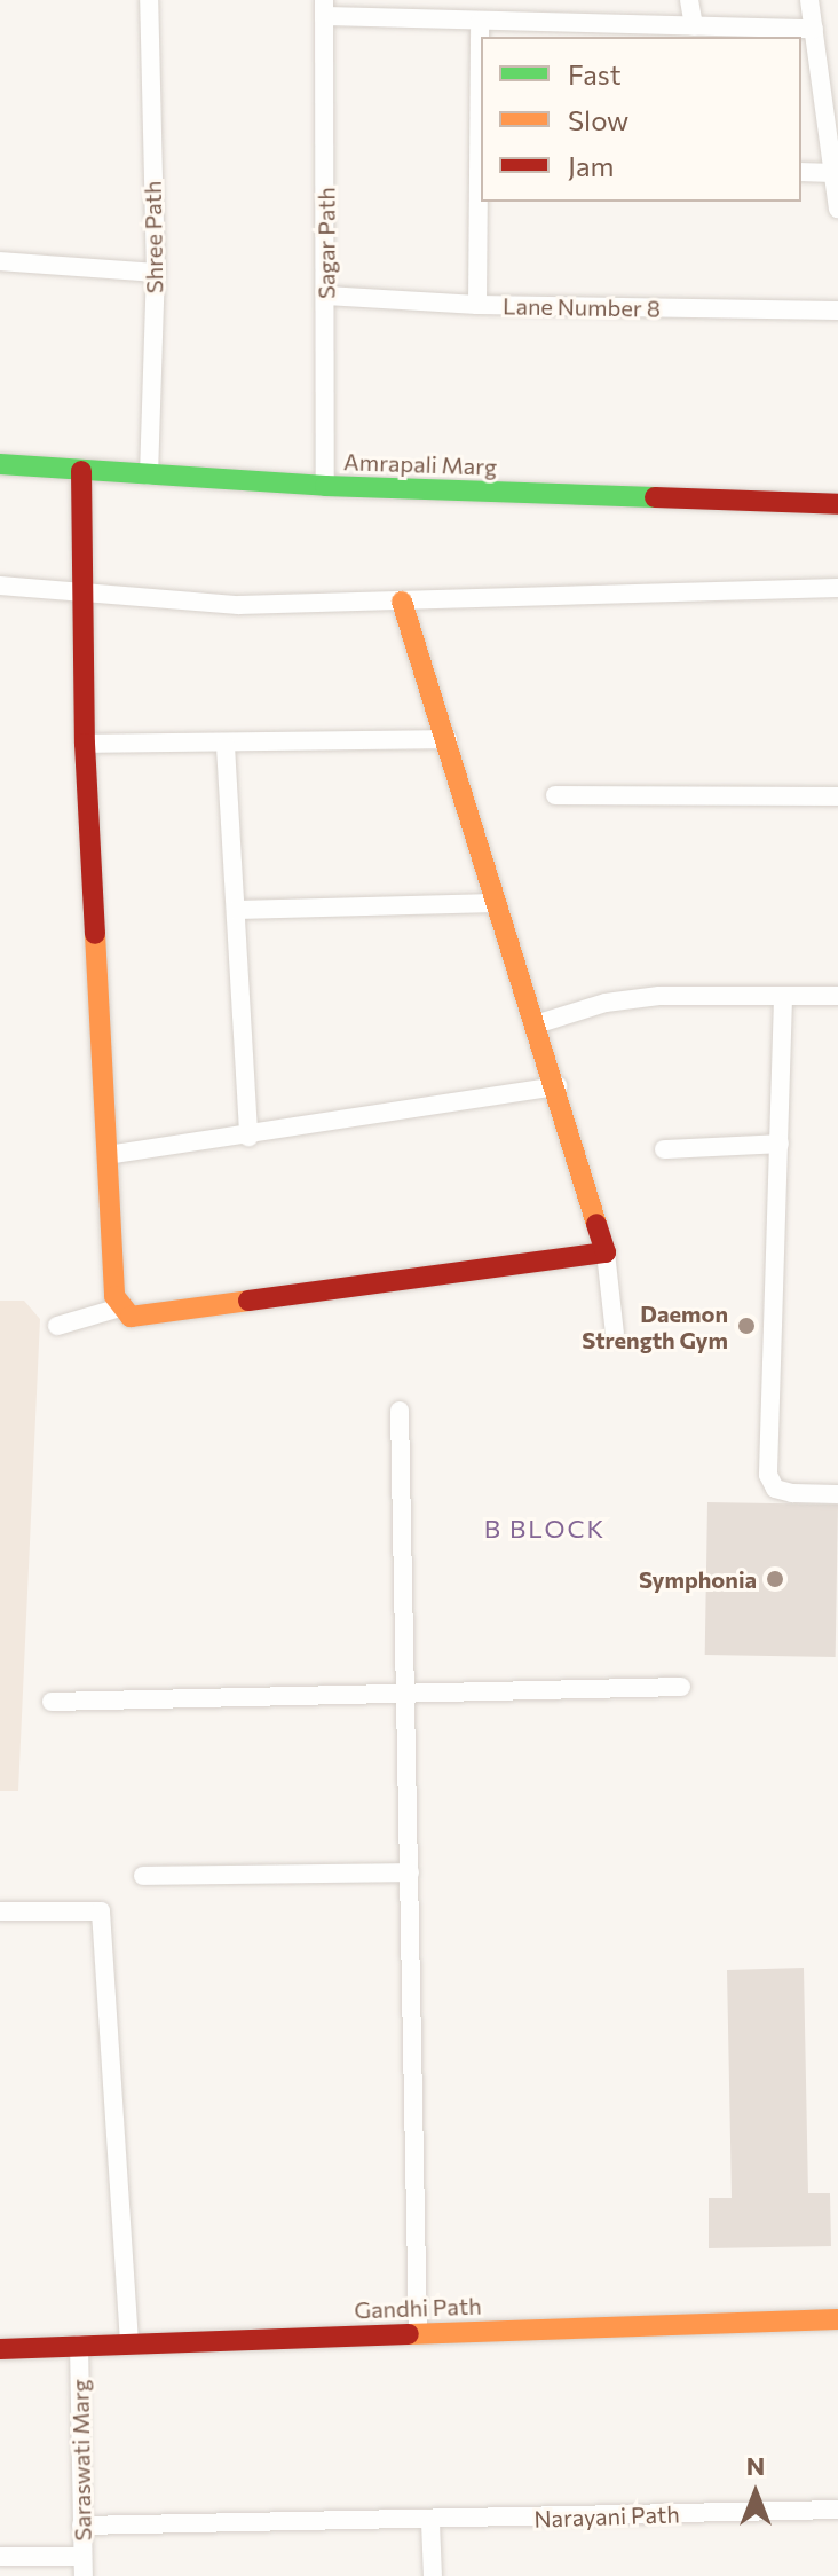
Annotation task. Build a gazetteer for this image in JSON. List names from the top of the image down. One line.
{"streets":{"street":["Shree Path","Sagar Path","Lane Number 8","Amrapali Marg","Gandhi Path","Saraswati Marg","Narayani Path"]},"crossings":[["Shree Path","Amrapali Marg"],["Sagar Path","Lane Number 8"],["Sagar Path","Amrapali Marg"],["Gandhi Path","Saraswati Marg"],["Saraswati Marg","Narayani Path"]],"districts":["B BLOCK"],"places":["Daemon Strength Gym","Symphonia"],"legend":["Fast","Slow","Jam"],"north":"top"}
